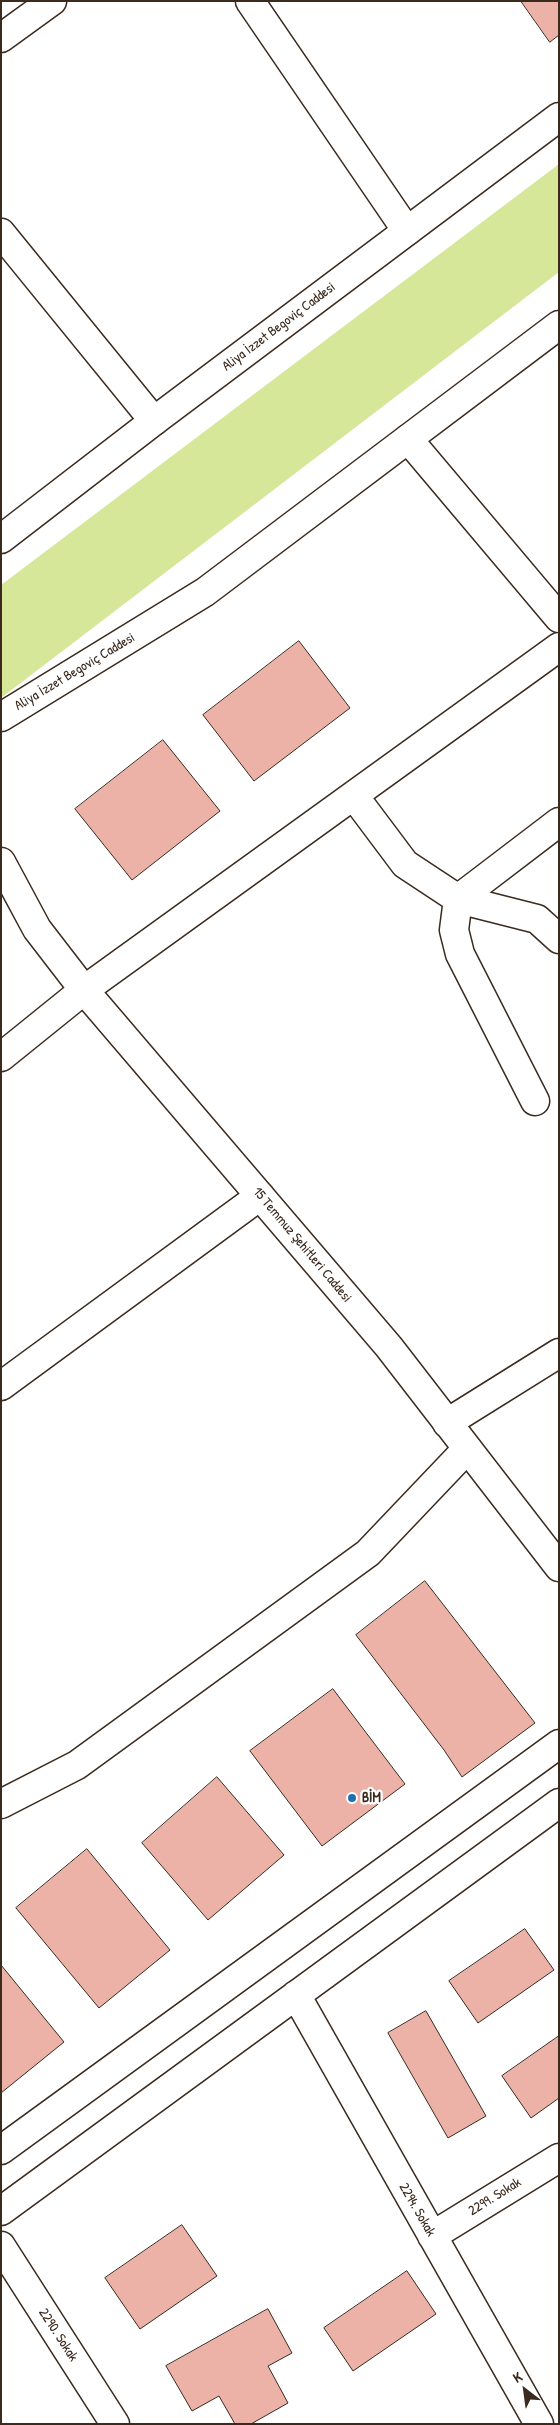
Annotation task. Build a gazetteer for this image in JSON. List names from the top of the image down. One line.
{"streets":{"street":["Aliya İzzet Begoviç Caddesi","15 Temmuz Şehitleri Caddesi","2299. Sokak","2294. Sokak","2290. Sokak"]},"crossings":[["2299. Sokak","2294. Sokak"]],"places":["BİM"],"north":"top left"}
